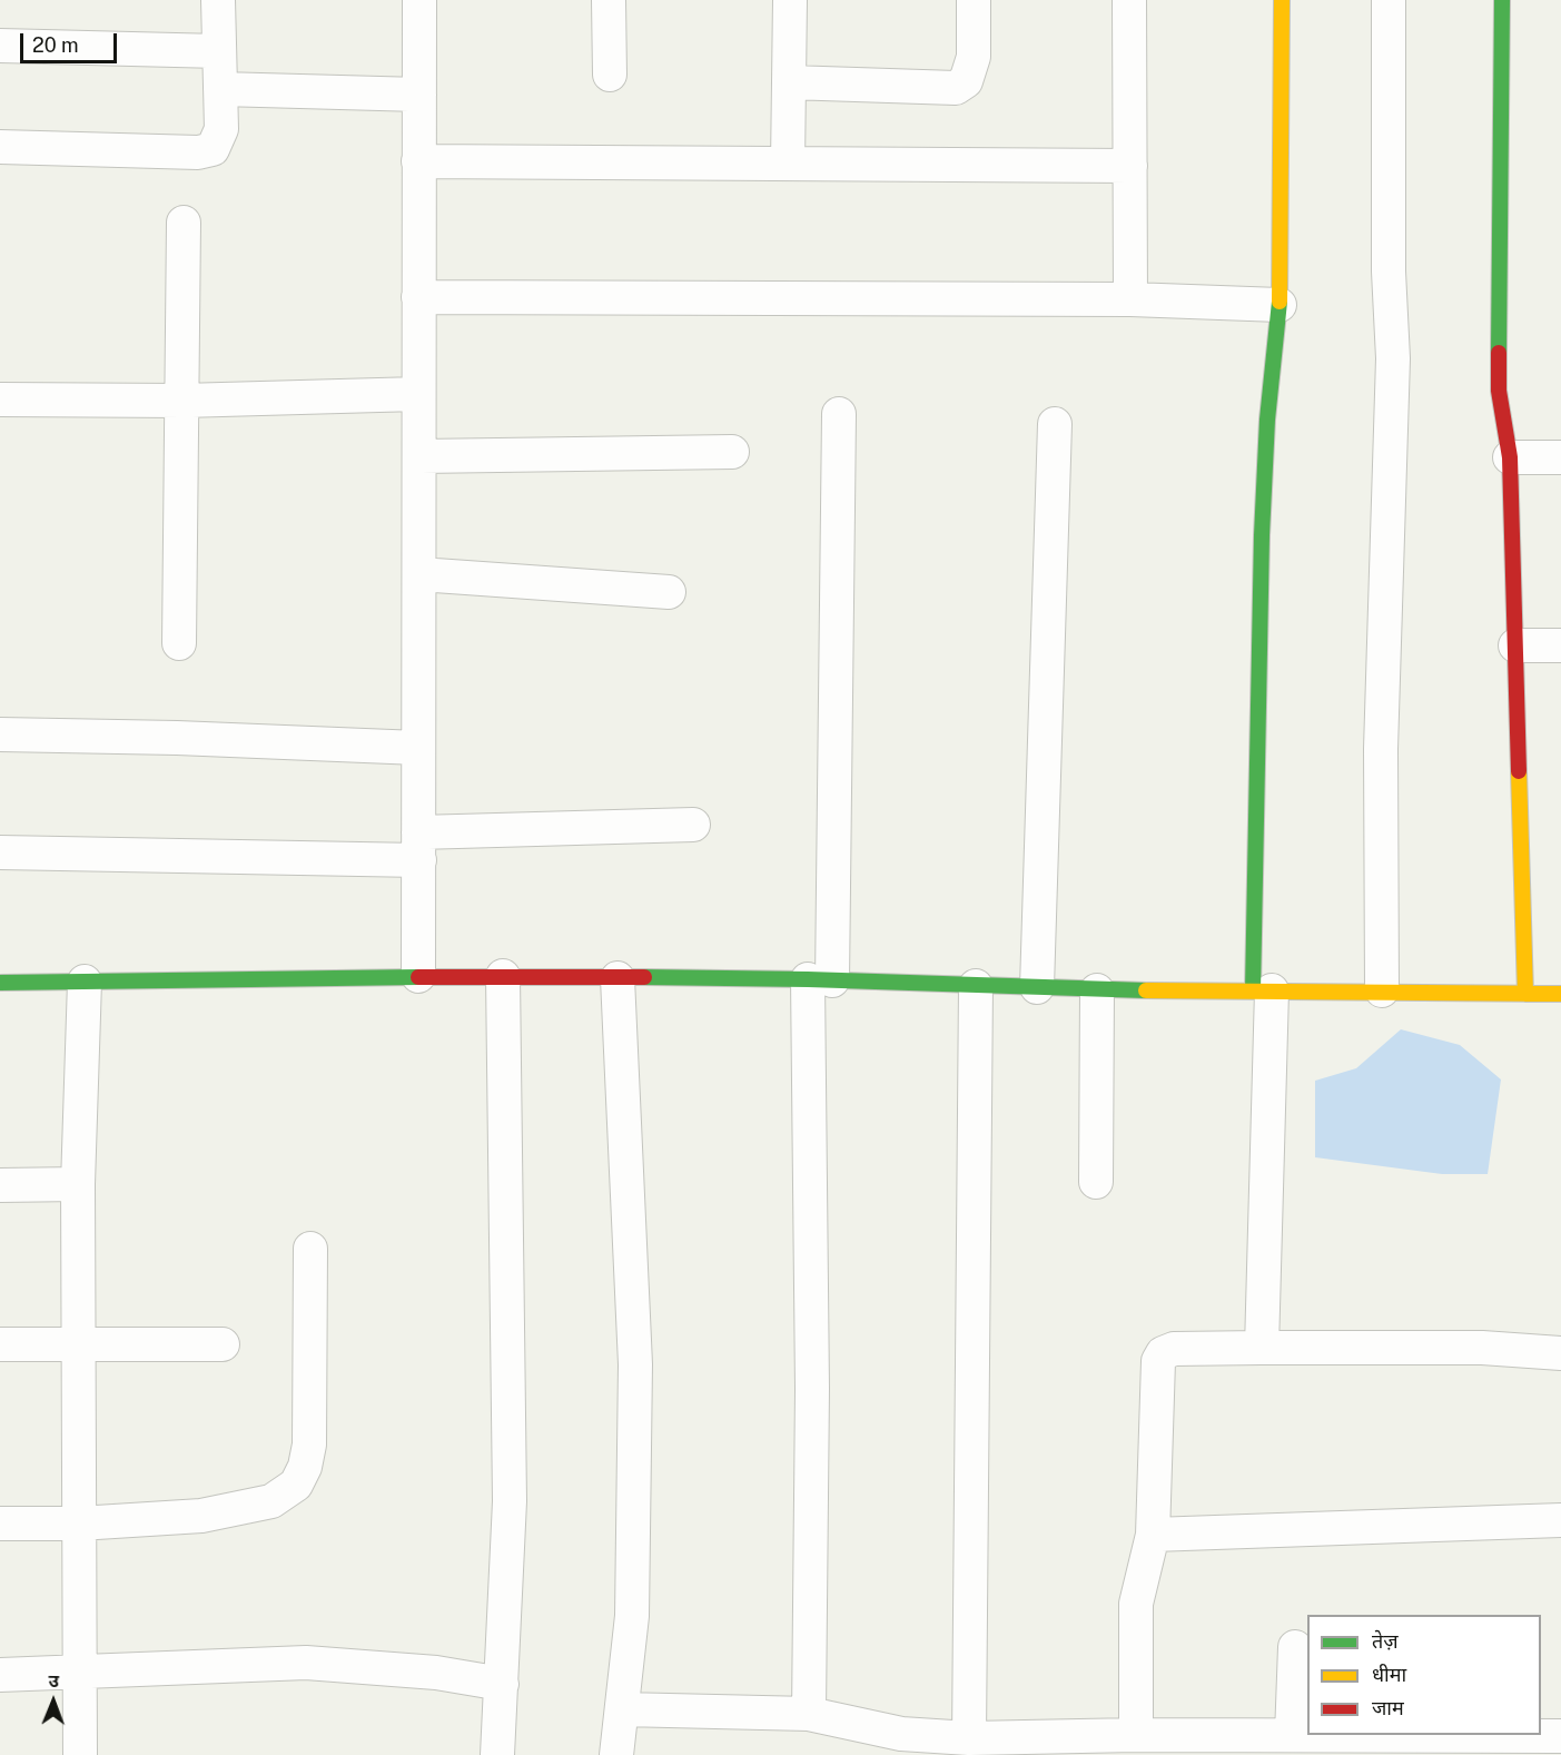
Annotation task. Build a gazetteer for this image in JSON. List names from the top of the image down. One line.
{"legend":["तेज़","धीमा","जाम"],"scale_bar":"20 m","north":"top"}
